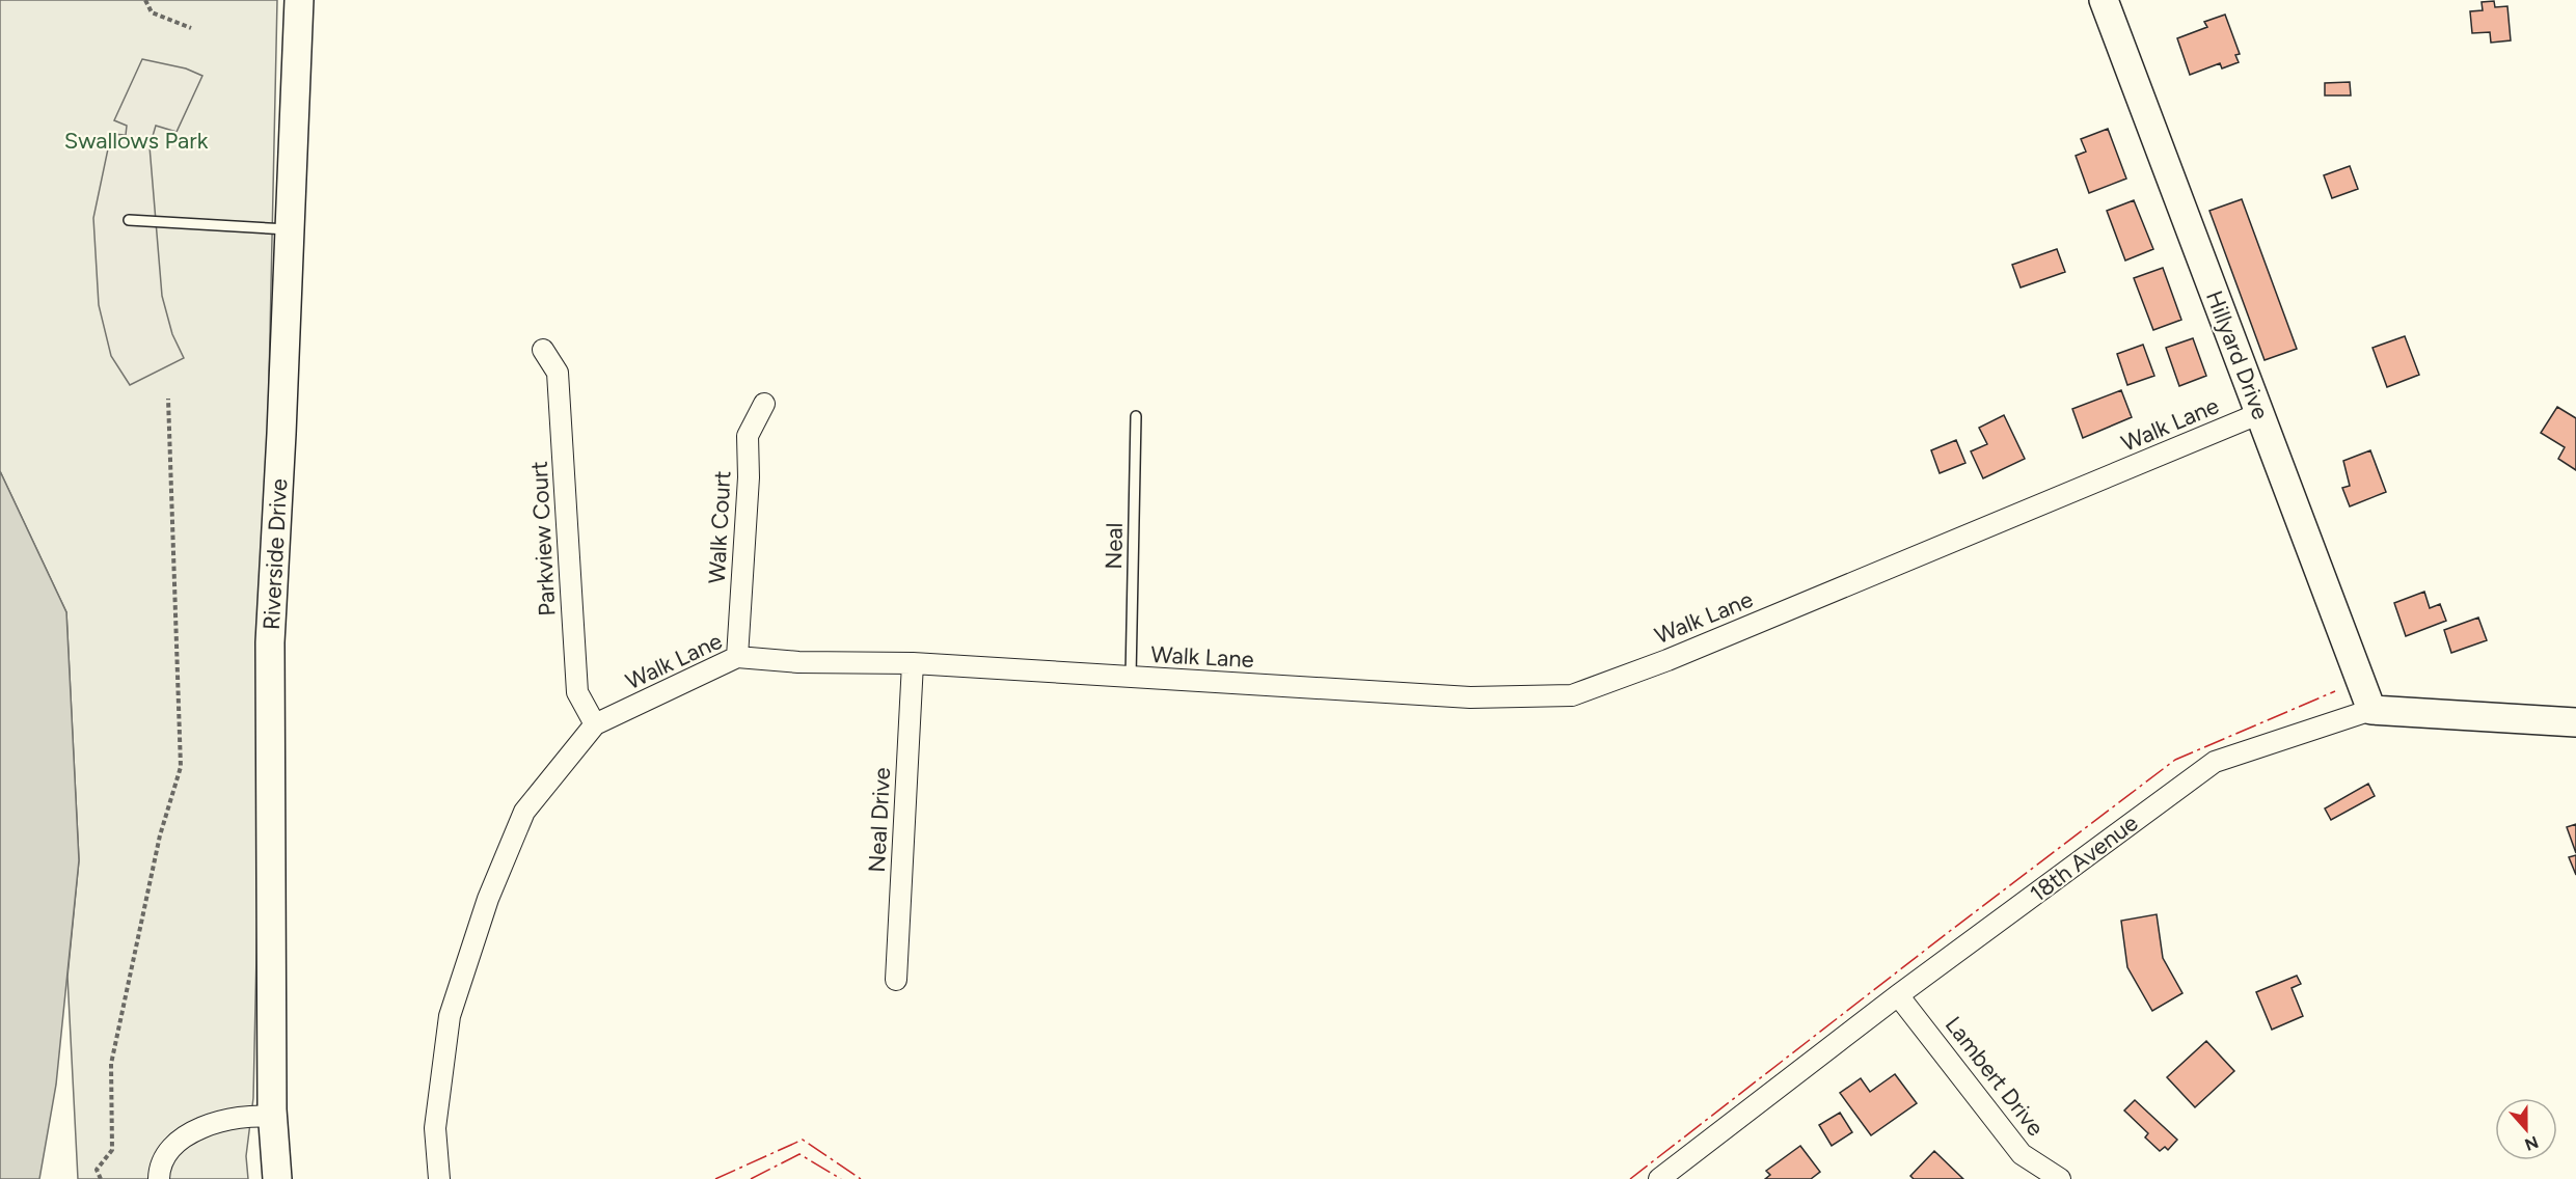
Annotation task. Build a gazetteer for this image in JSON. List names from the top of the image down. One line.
{"streets":{"main road":["Hillyard Drive","Riverside Drive","18th Avenue"],"street":["Walk Lane","Walk Court","Parkview Court","Neal Drive","Lambert Drive"],"lane":["Neal"]},"crossings":[["Hillyard Drive","Walk Lane"],["Hillyard Drive","18th Avenue"],["Walk Lane","Walk Court"],["Walk Lane","Parkview Court"],["Walk Lane","Neal"],["Walk Lane","Neal Drive"],["18th Avenue","Lambert Drive"]],"parks":["Swallows Park"],"north":"bottom"}
